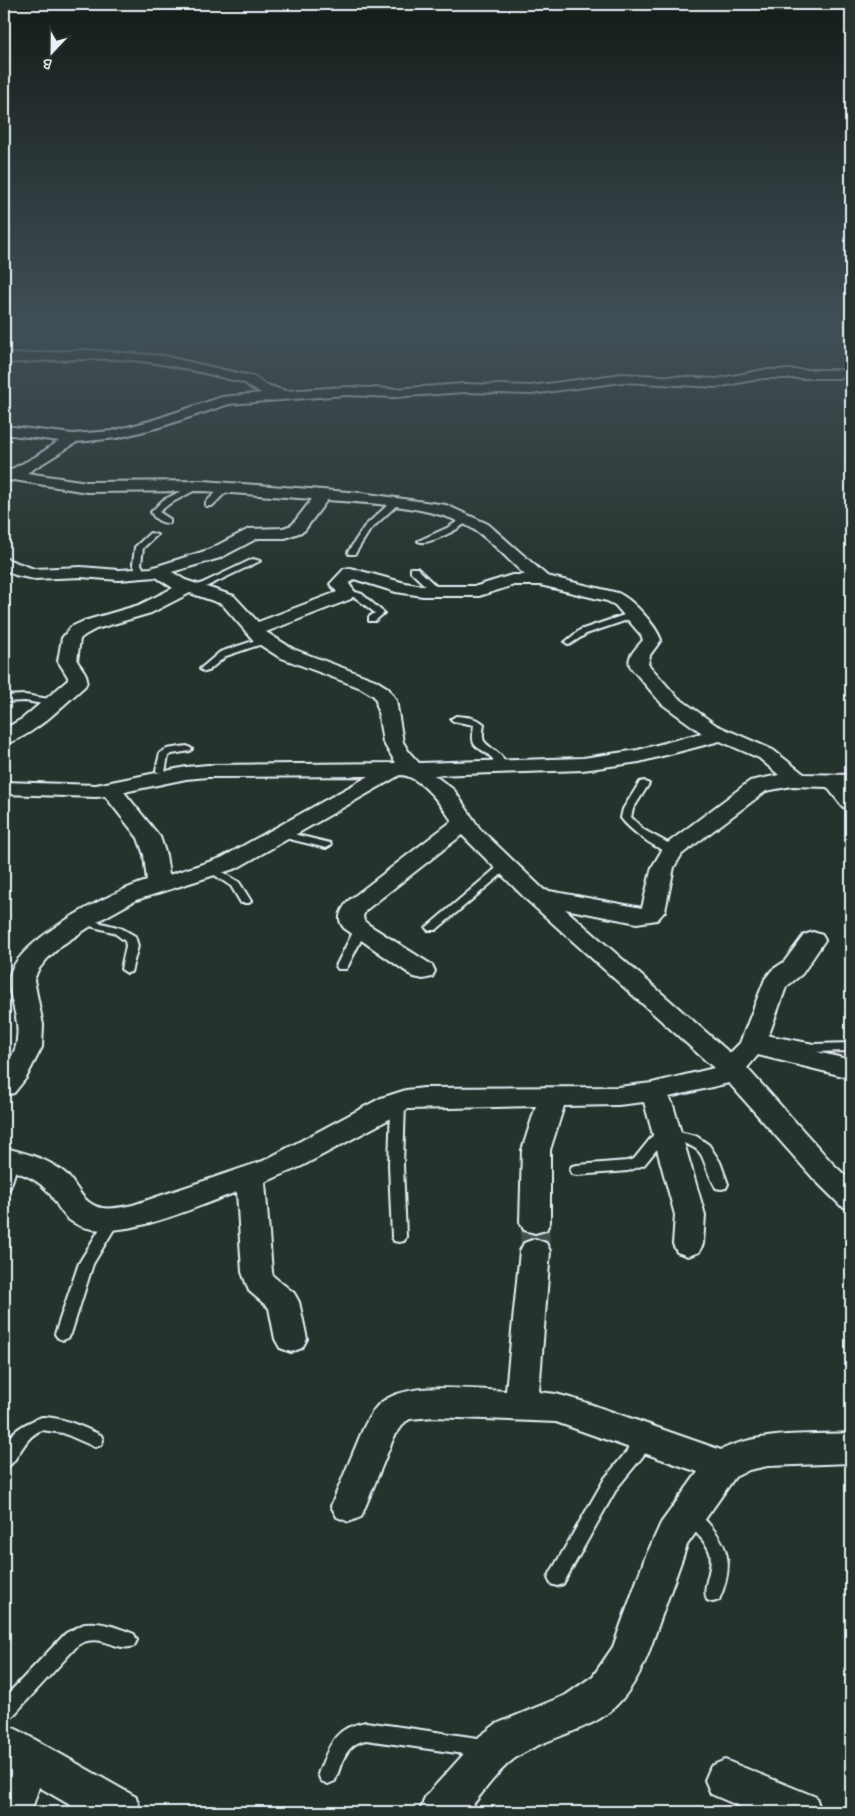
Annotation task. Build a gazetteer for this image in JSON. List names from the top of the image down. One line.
{"north":"bottom"}
